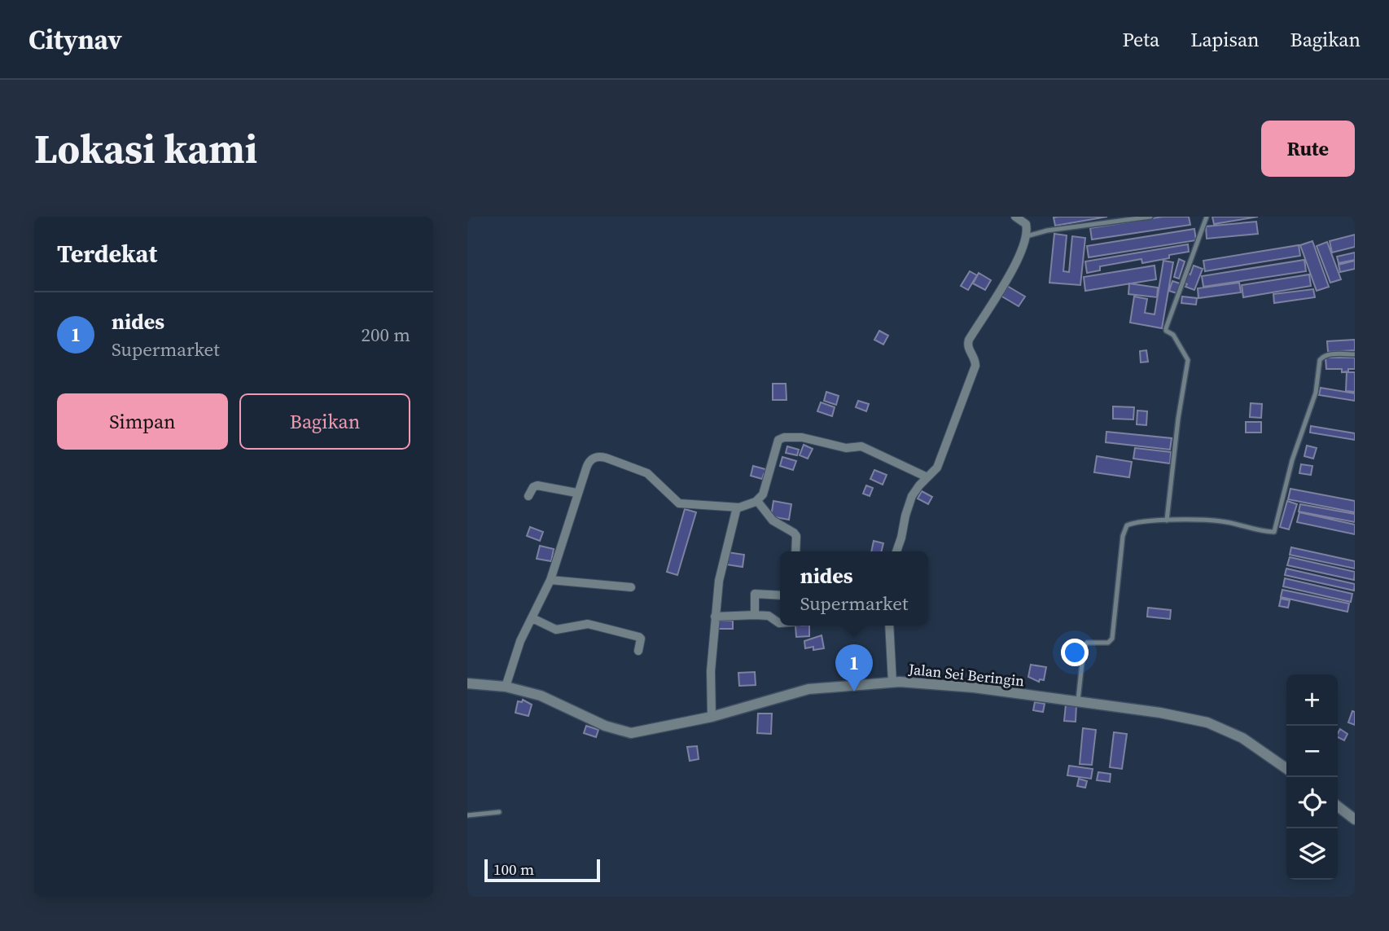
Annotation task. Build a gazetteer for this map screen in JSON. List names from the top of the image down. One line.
{"streets":{"street":["Jalan Sei Beringin"]},"scale_bar":"100 m","page":{"header":"Citynav","nav":["Peta","Lapisan","Bagikan"],"buttons":["Rute",["Simpan","Bagikan"]],"title":"Lokasi kami","heading":"Terdekat","list":[{"mark":"1","name":"nides","note":"Supermarket","value":"200 m"}],"popup":["nides","Supermarket"],"pins":"1","map_buttons":["+","−"],"scale":"100 m"}}
